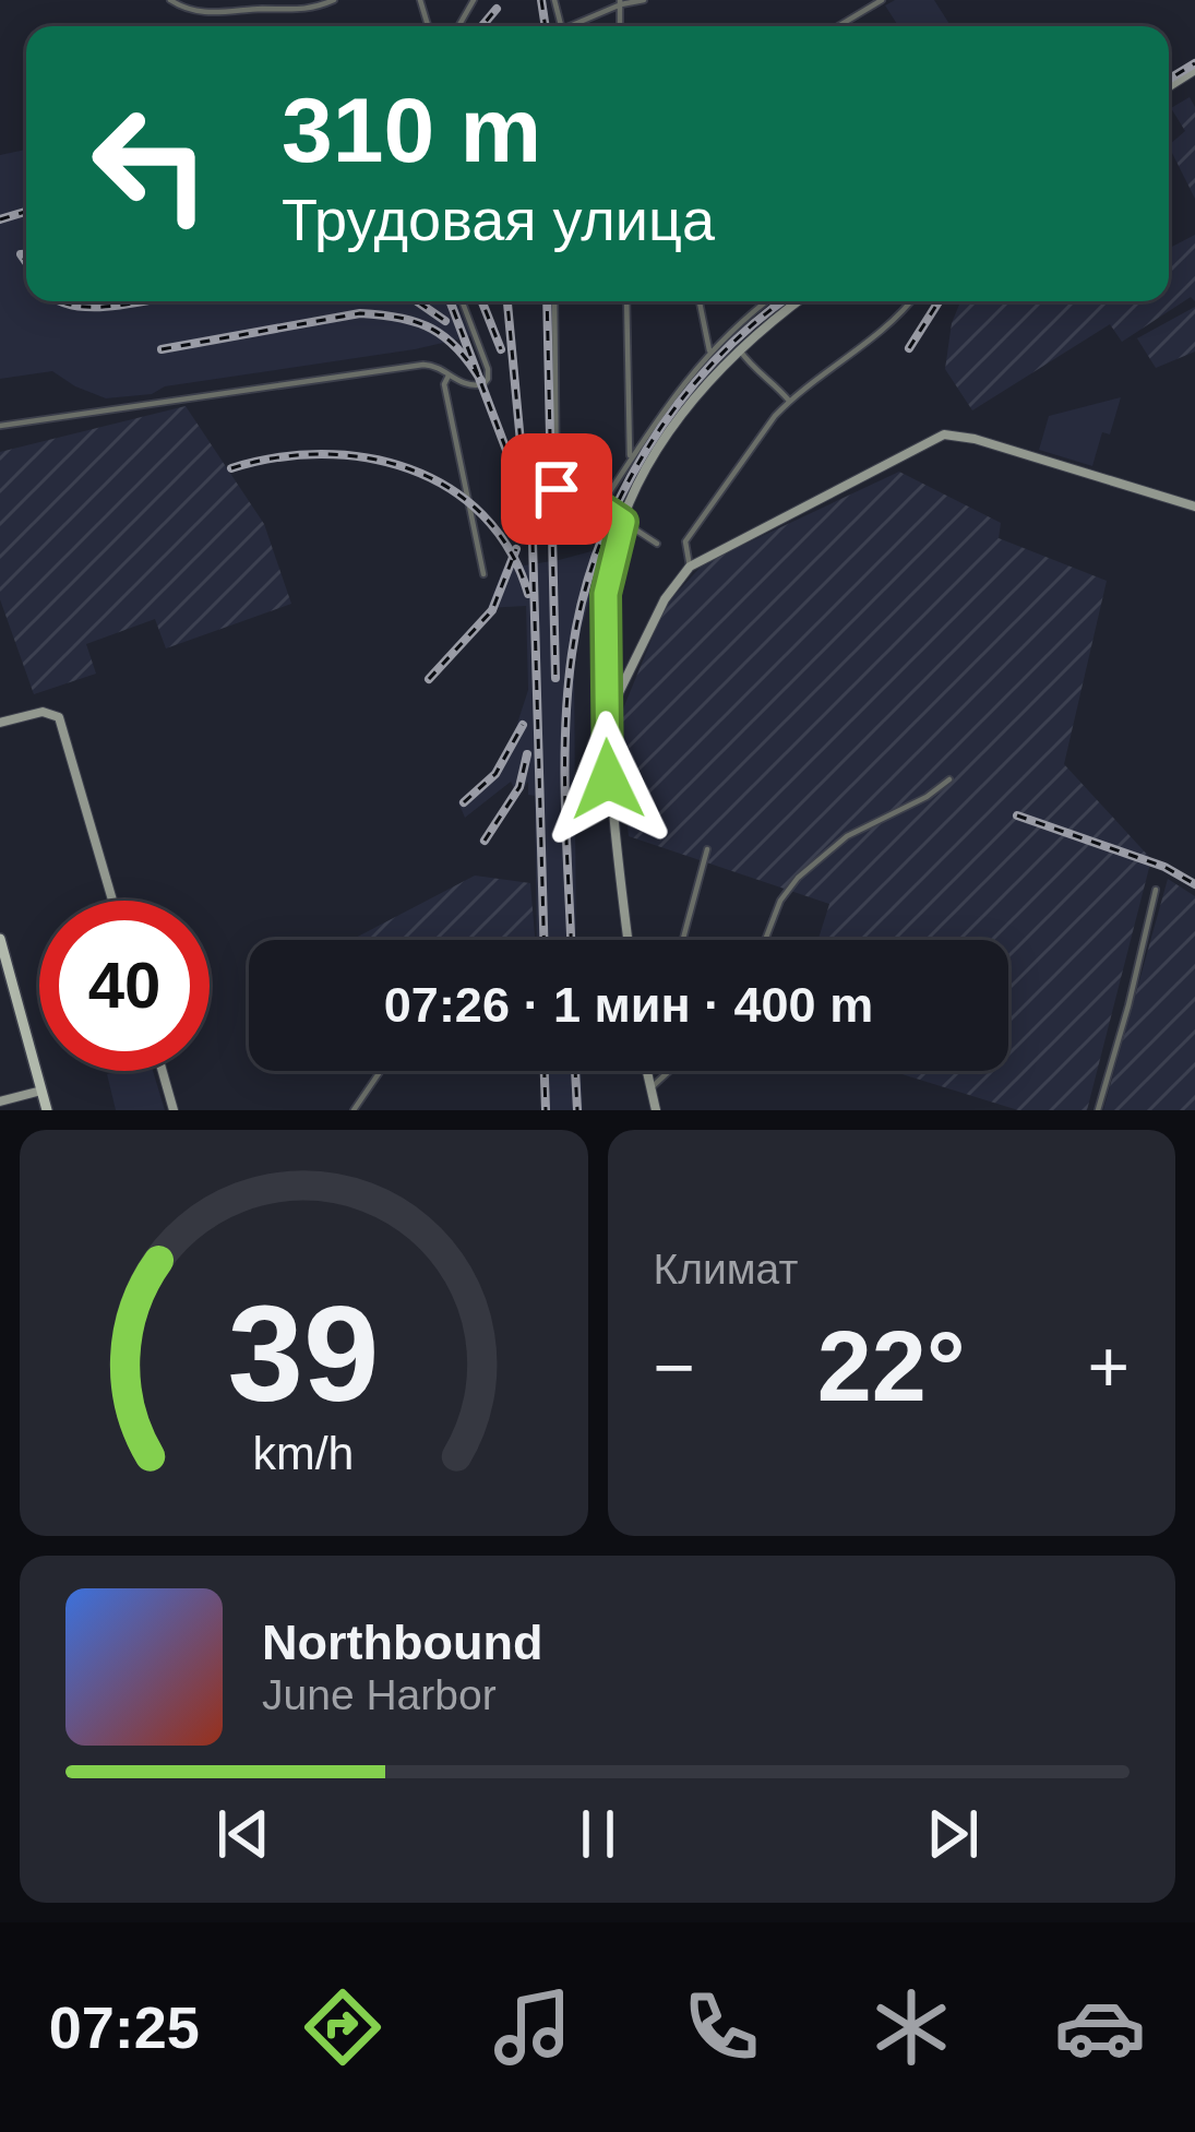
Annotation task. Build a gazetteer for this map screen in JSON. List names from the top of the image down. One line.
{"page":{"turn":["310 m","Трудовая улица"],"limit":"40","trip":"07:26 · 1 мин · 400 m","tile":"Климат","heat":["−","22°","+"],"song":["Northbound","June Harbor"],"tabs":"07:25","gauge":["39","km/h"]}}
